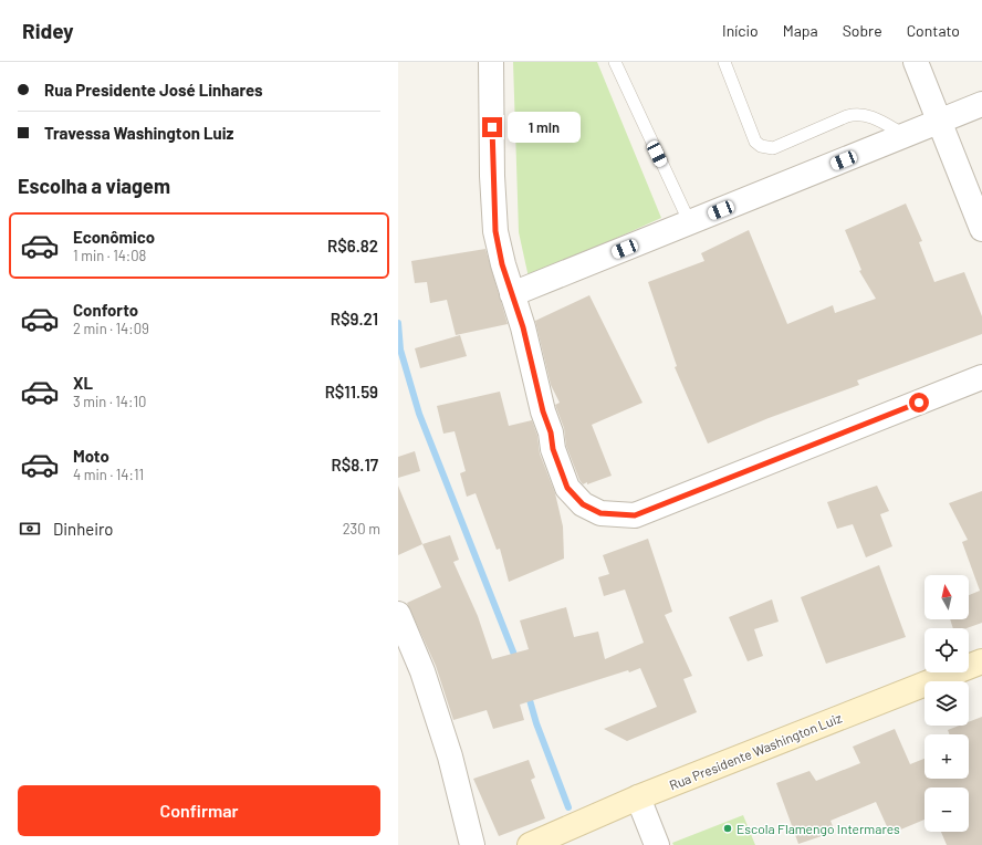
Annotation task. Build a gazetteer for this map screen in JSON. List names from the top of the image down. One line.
{"streets":{"main road":["Rua Presidente Washington Luiz"]},"places":["Escola Flamengo Intermares"],"north":"top","page":{"header":"Ridey","nav":["Início","Mapa","Sobre","Contato"],"banner":["Rua Presidente José Linhares","Travessa Washington Luiz"],"bubble":"1 min","heading":"Escolha a viagem","list":[{"name":"Econômico","note":"1 min · 14:08","value":"R$6.82"},{"name":"Conforto","note":"2 min · 14:09","value":"R$9.21"},{"name":"XL","note":"3 min · 14:10","value":"R$11.59"},{"name":"Moto","note":"4 min · 14:11","value":"R$8.17"}],"pay":["Dinheiro","230 m"],"map_buttons":["+","−"],"buttons":"Confirmar"}}
